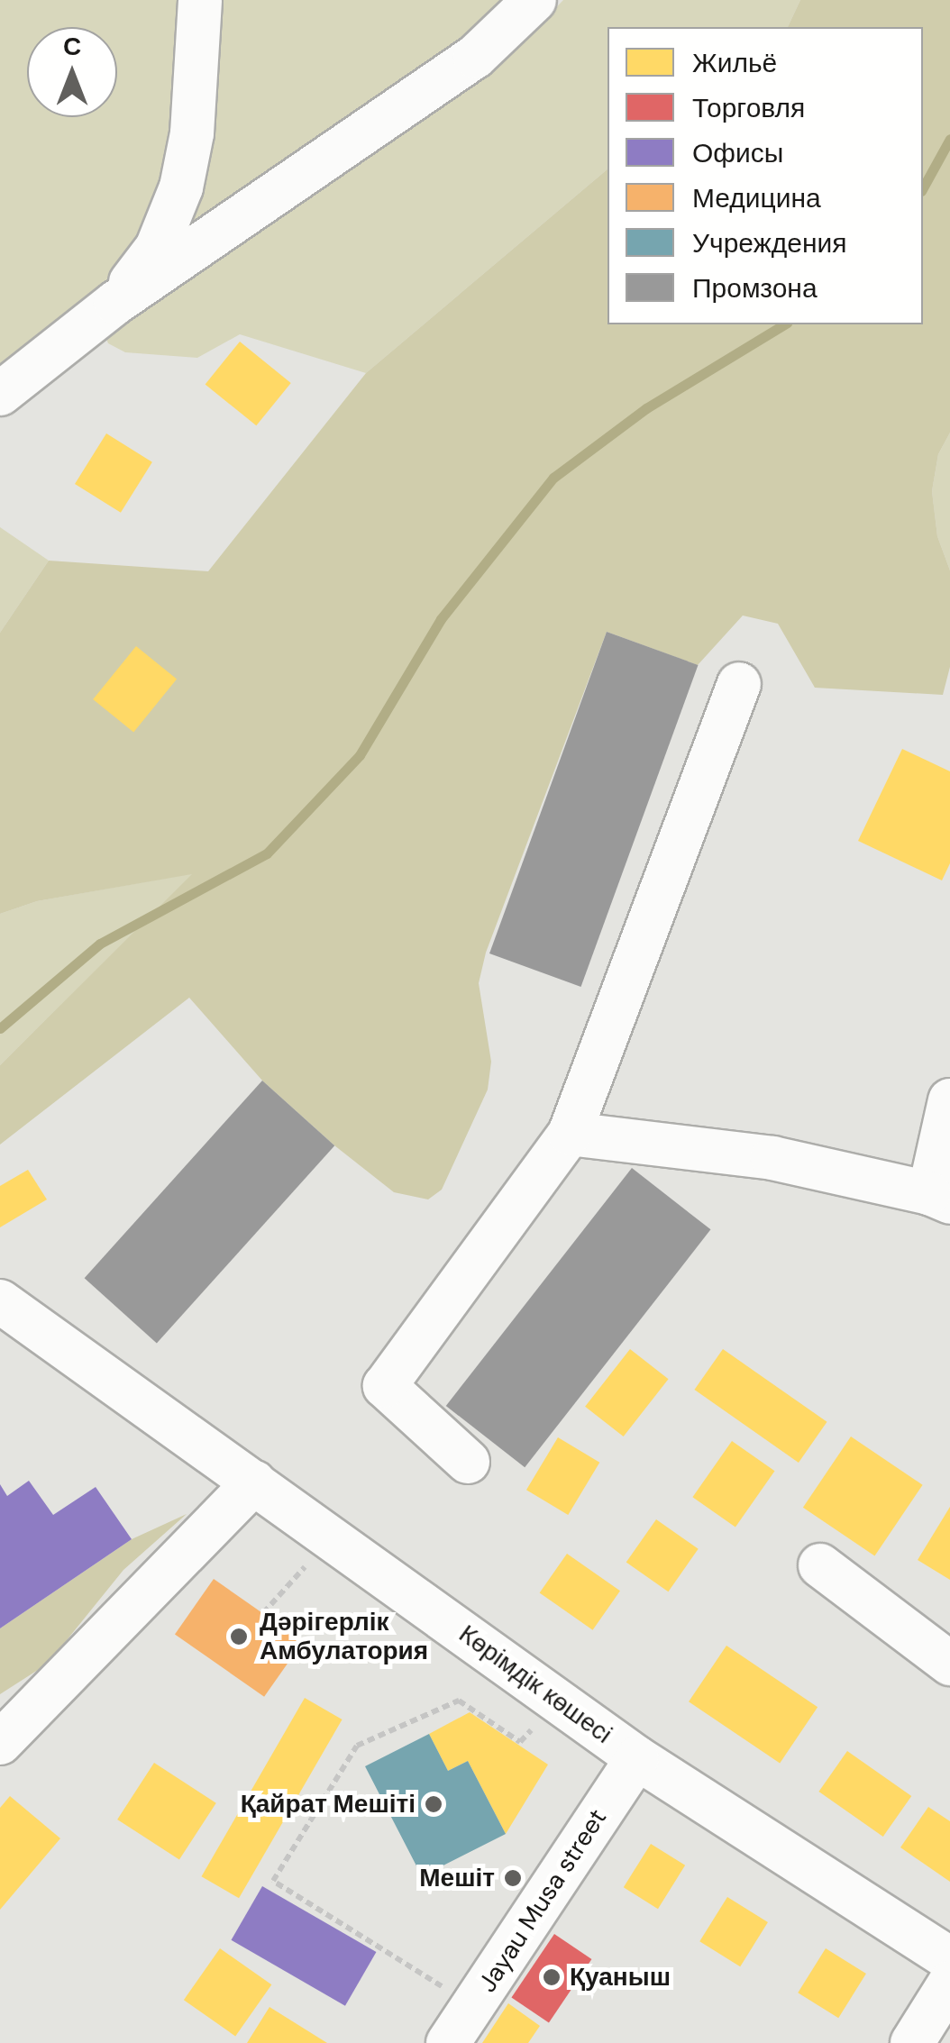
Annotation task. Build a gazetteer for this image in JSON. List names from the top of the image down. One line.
{"streets":{"street":["Көрімдік көшесі","Jayau Musa street"]},"crossings":[["Көрімдік көшесі","Jayau Musa street"]],"places":["Дәрігерлік Амбулатория","Қайрат Мешіті","Мешіт","Қуаныш"],"legend":["Жильё","Торговля","Офисы","Медицина","Учреждения","Промзона"],"north":"top"}
